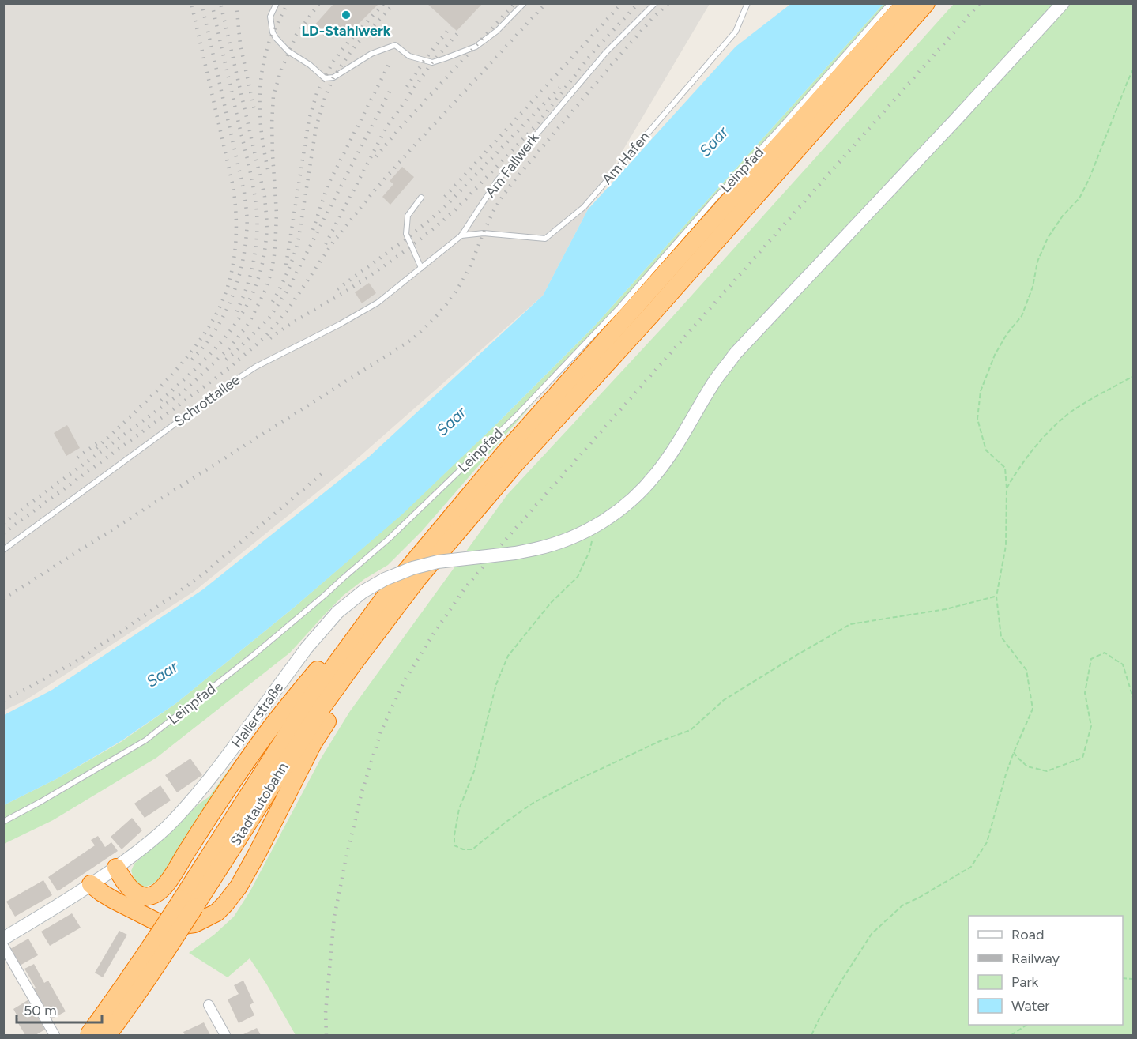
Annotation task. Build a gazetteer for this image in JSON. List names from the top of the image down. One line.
{"streets":{"highway":["Stadtautobahn"],"street":["Hallerstraße"],"lane":["Am Hafen","Am Fallwerk","Leinpfad","Schrottallee"]},"crossings":[["Am Hafen","Am Fallwerk"],["Am Fallwerk","Schrottallee"]],"water":["Saar"],"places":["LD-Stahlwerk"],"legend":["Road","Railway","Park","Water"],"scale_bar":"50 m"}
